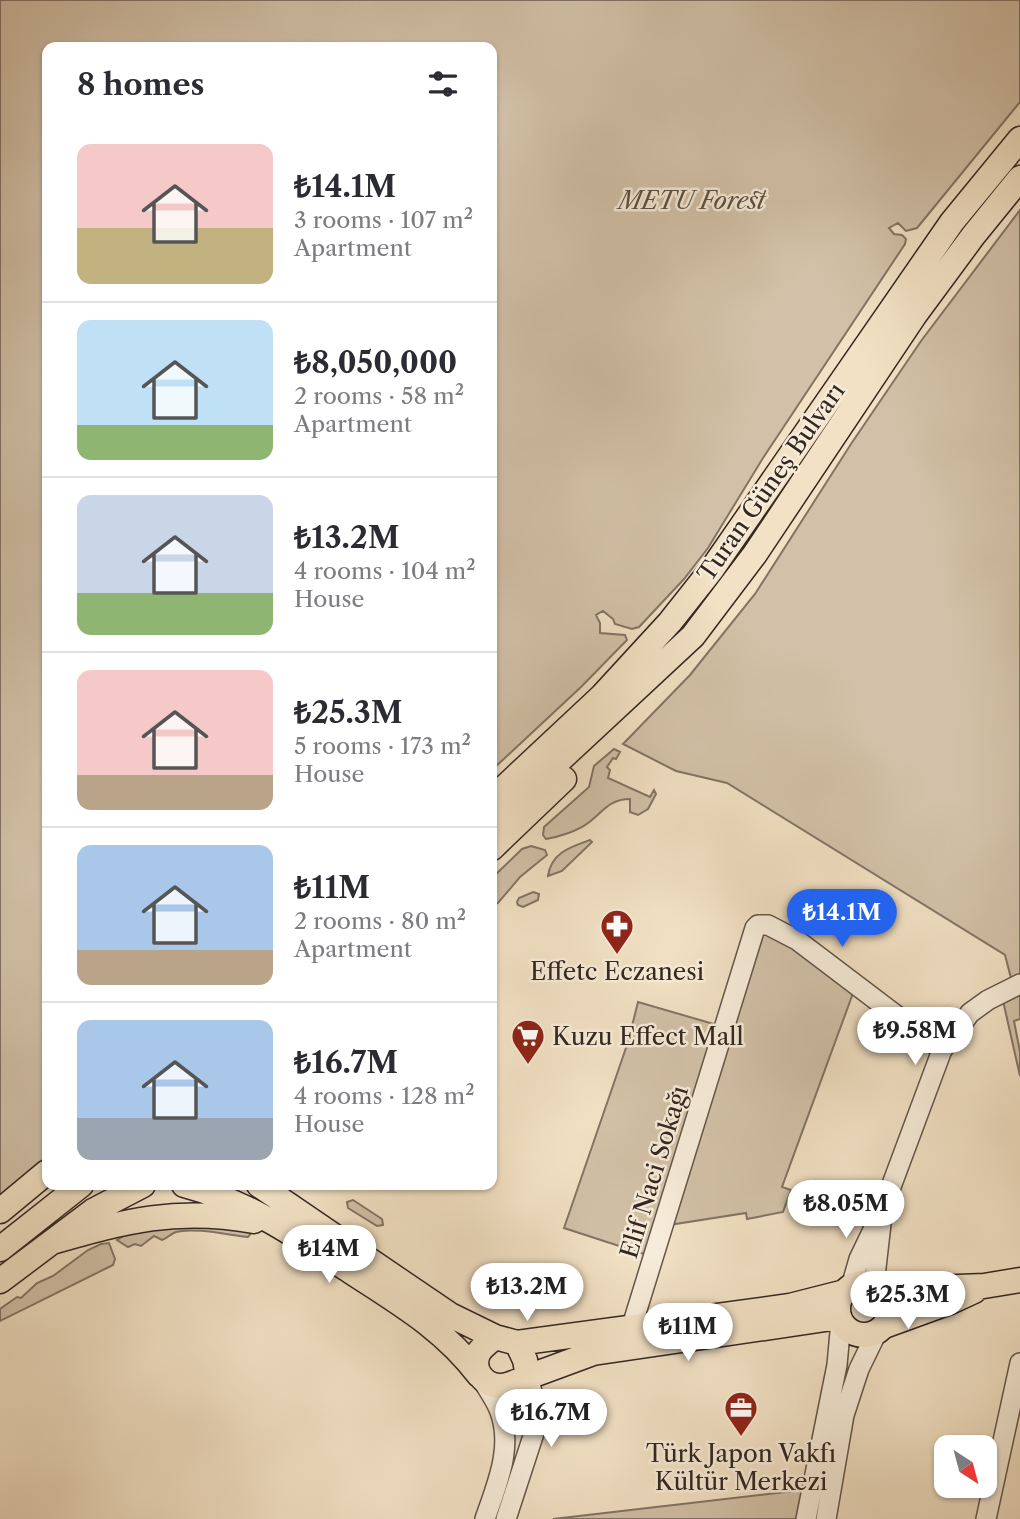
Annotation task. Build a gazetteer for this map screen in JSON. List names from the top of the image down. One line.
{"streets":{"main road":["Turan Güneş Bulvarı"],"street":["Elif Naci Sokağı"]},"parks":["METU Forest"],"places":{"pharmacy":["Effetc Eczanesi"],"supermarket":["Kuzu Effect Mall"],"office":["Türk Japon Vakfı Kültür Merkezi"]},"north":"bottom right","page":{"heading":"8 homes","list":[{"name":"₺14.1M","note":"3 rooms · 107 m² · Apartment"},{"name":"₺8,050,000","note":"2 rooms · 58 m² · Apartment"},{"name":"₺13.2M","note":"4 rooms · 104 m² · House"},{"name":"₺25.3M","note":"5 rooms · 173 m² · House"},{"name":"₺11M","note":"2 rooms · 80 m² · Apartment"},{"name":"₺16.7M","note":"4 rooms · 128 m² · House"}],"price":["₺14.1M","₺9.58M","₺8.05M","₺14M","₺13.2M","₺25.3M","₺11M","₺16.7M"]}}
